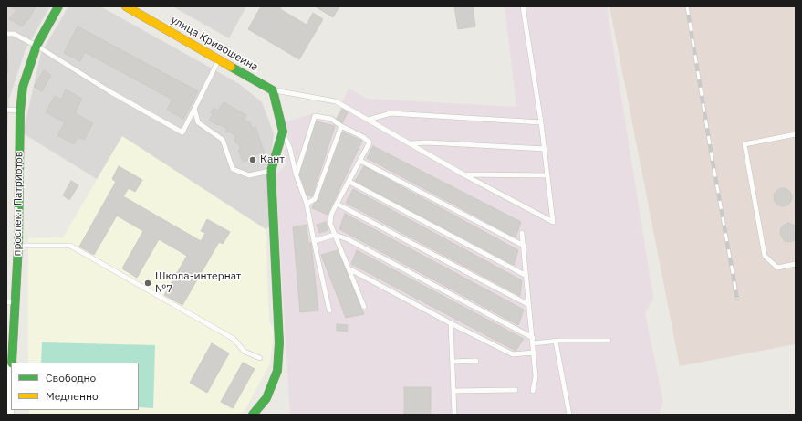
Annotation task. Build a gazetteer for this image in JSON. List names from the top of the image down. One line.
{"streets":{"street":["улица Кривошеина","проспект Патриотов"]},"places":["Кант","Школа-интернат №7"],"legend":["Свободно","Медленно"]}
